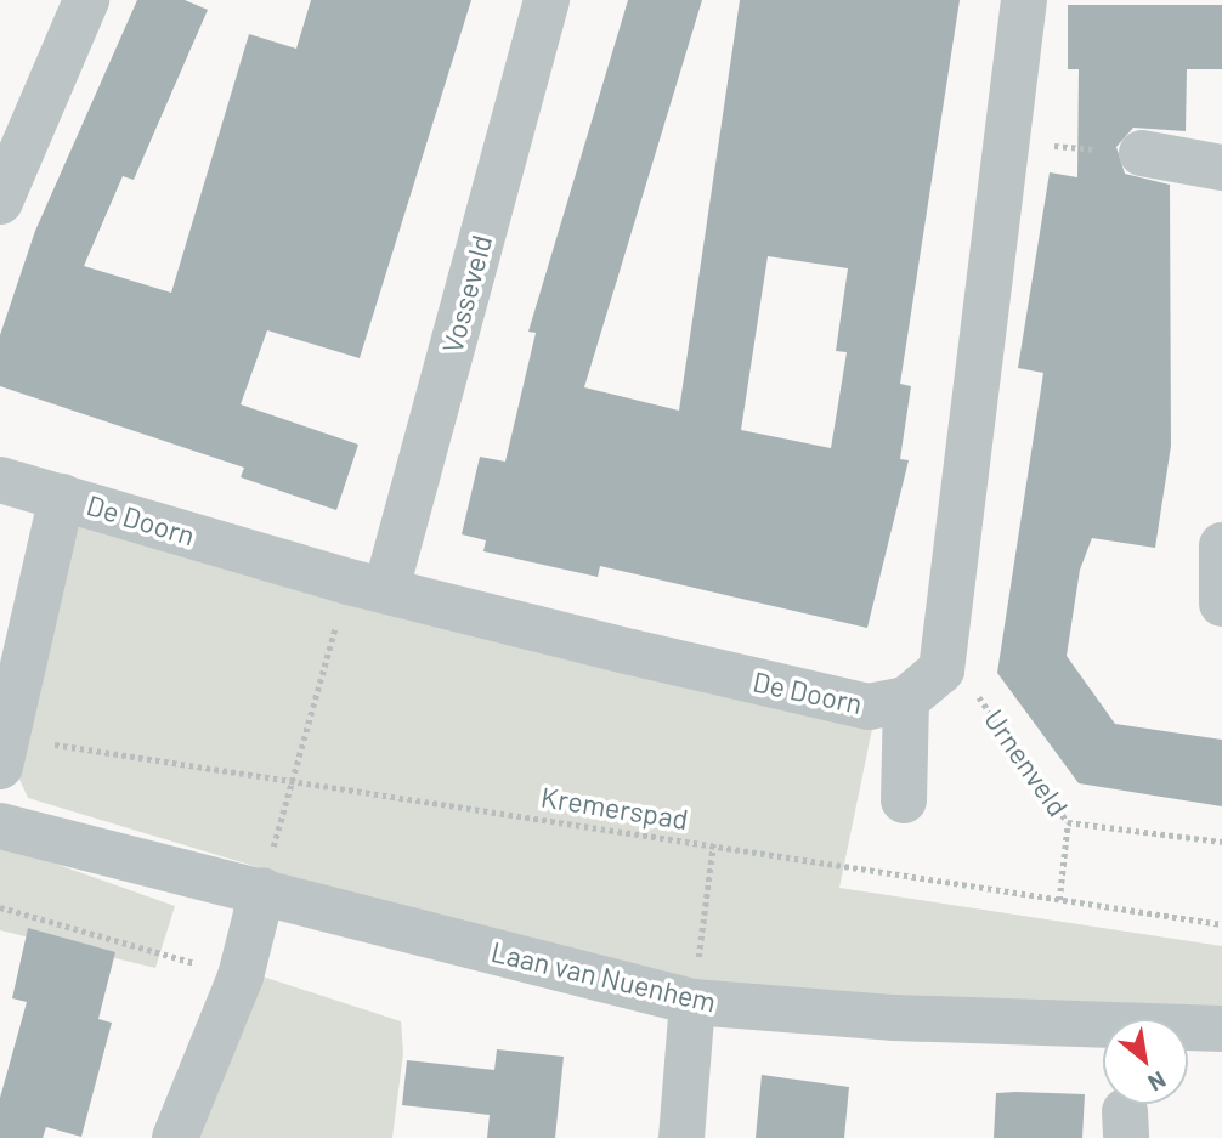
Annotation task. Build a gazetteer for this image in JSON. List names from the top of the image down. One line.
{"streets":{"street":["Vosseveld","De Doorn","Laan van Nuenhem"],"path":["Urnenveld","Kremerspad"]},"crossings":[["Vosseveld","De Doorn"],["De Doorn","Kremerspad"]],"north":"bottom right"}
